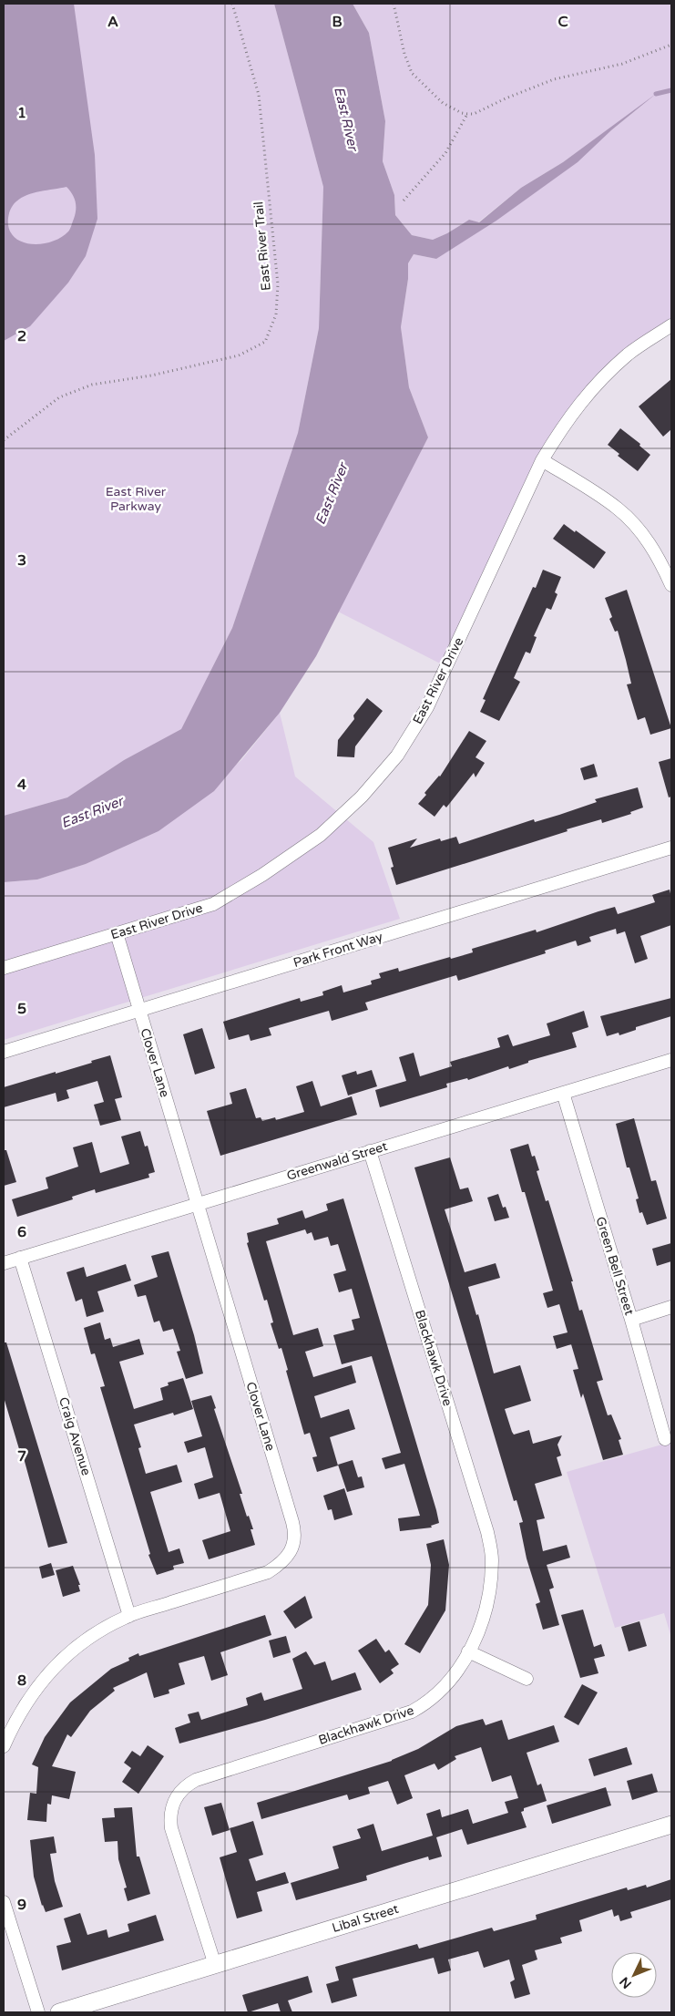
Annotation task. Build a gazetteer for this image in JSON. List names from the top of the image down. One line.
{"streets":{"street":["East River Drive","Park Front Way","Clover Lane","Greenwald Street","Green Bell Street","Blackhawk Drive","Craig Avenue","Libal Street"],"path":["East River Trail"]},"crossings":[["East River Drive","Clover Lane"],["Park Front Way","Clover Lane"],["Clover Lane","Greenwald Street"],["Clover Lane","Craig Avenue"],["Greenwald Street","Green Bell Street"],["Greenwald Street","Blackhawk Drive"],["Greenwald Street","Craig Avenue"],["Blackhawk Drive","Libal Street"]],"water":["East River"],"parks":["East River Parkway"],"north":"bottom left","grid":{"columns":["A","B","C"],"rows":["1","2","3","4","5","6","7","8","9"]}}
